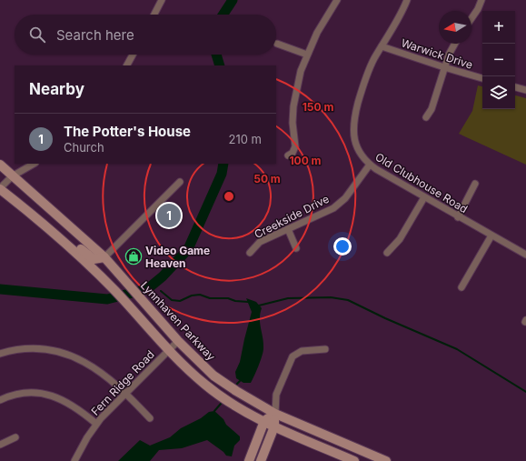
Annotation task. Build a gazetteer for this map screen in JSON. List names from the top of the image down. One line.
{"streets":{"main road":["Lynnhaven Parkway"],"street":["Warwick Drive","Old Clubhouse Road","Creekside Drive","Fern Ridge Road"]},"crossings":[["Warwick Drive","Old Clubhouse Road"],["Old Clubhouse Road","Creekside Drive"],["Lynnhaven Parkway","Fern Ridge Road"]],"places":{"shop":["Video Game Heaven"]},"north":"left","page":{"map_buttons":["+","−"],"search":"Search here","heading":"Nearby","list":[{"mark":"1","name":"The Potter's House","note":"Church","value":"210 m"}],"pins":"1"},"rings":["150 m","100 m","50 m"]}
